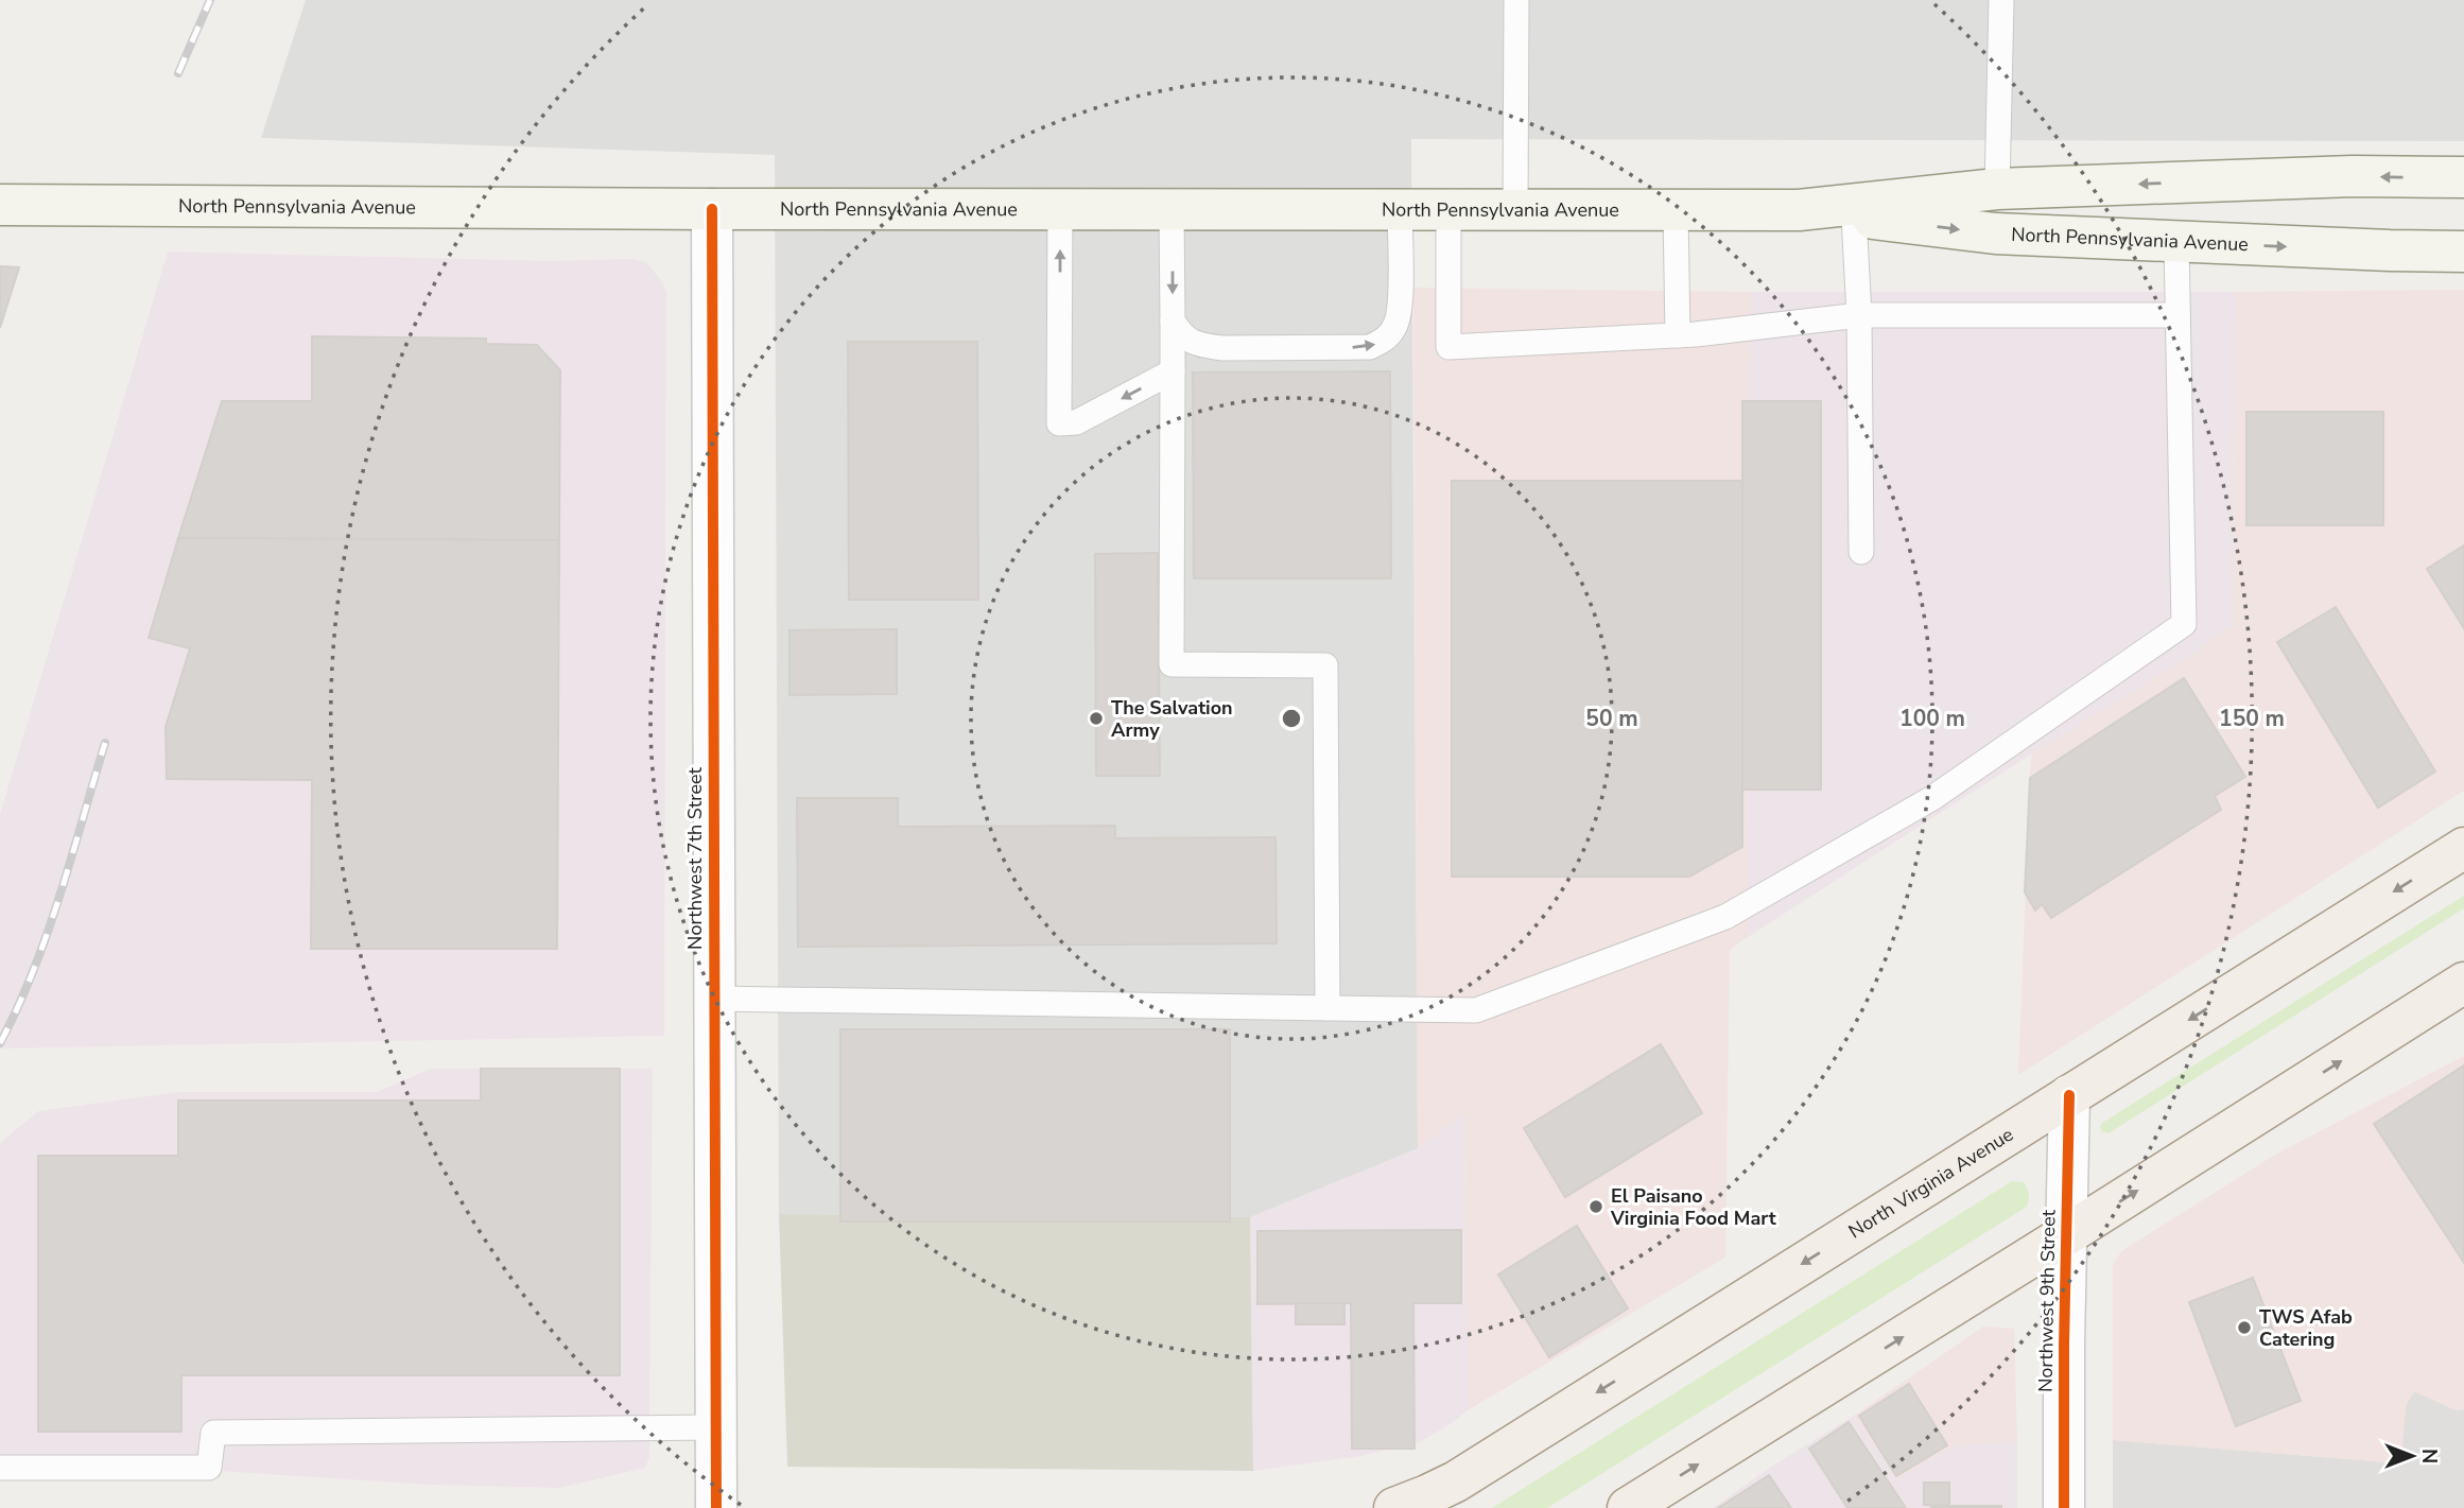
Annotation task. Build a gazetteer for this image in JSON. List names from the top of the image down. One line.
{"streets":{"main road":["North Pennsylvania Avenue","North Virginia Avenue"],"street":["Northwest 7th Street","Northwest 9th Street"]},"crossings":[["North Pennsylvania Avenue","Northwest 7th Street"],["North Virginia Avenue","Northwest 9th Street"]],"places":["The Salvation Army","El Paisano Virginia Food Mart","TWS Afab Catering"],"north":"right","rings":["50 m","100 m","150 m"]}
